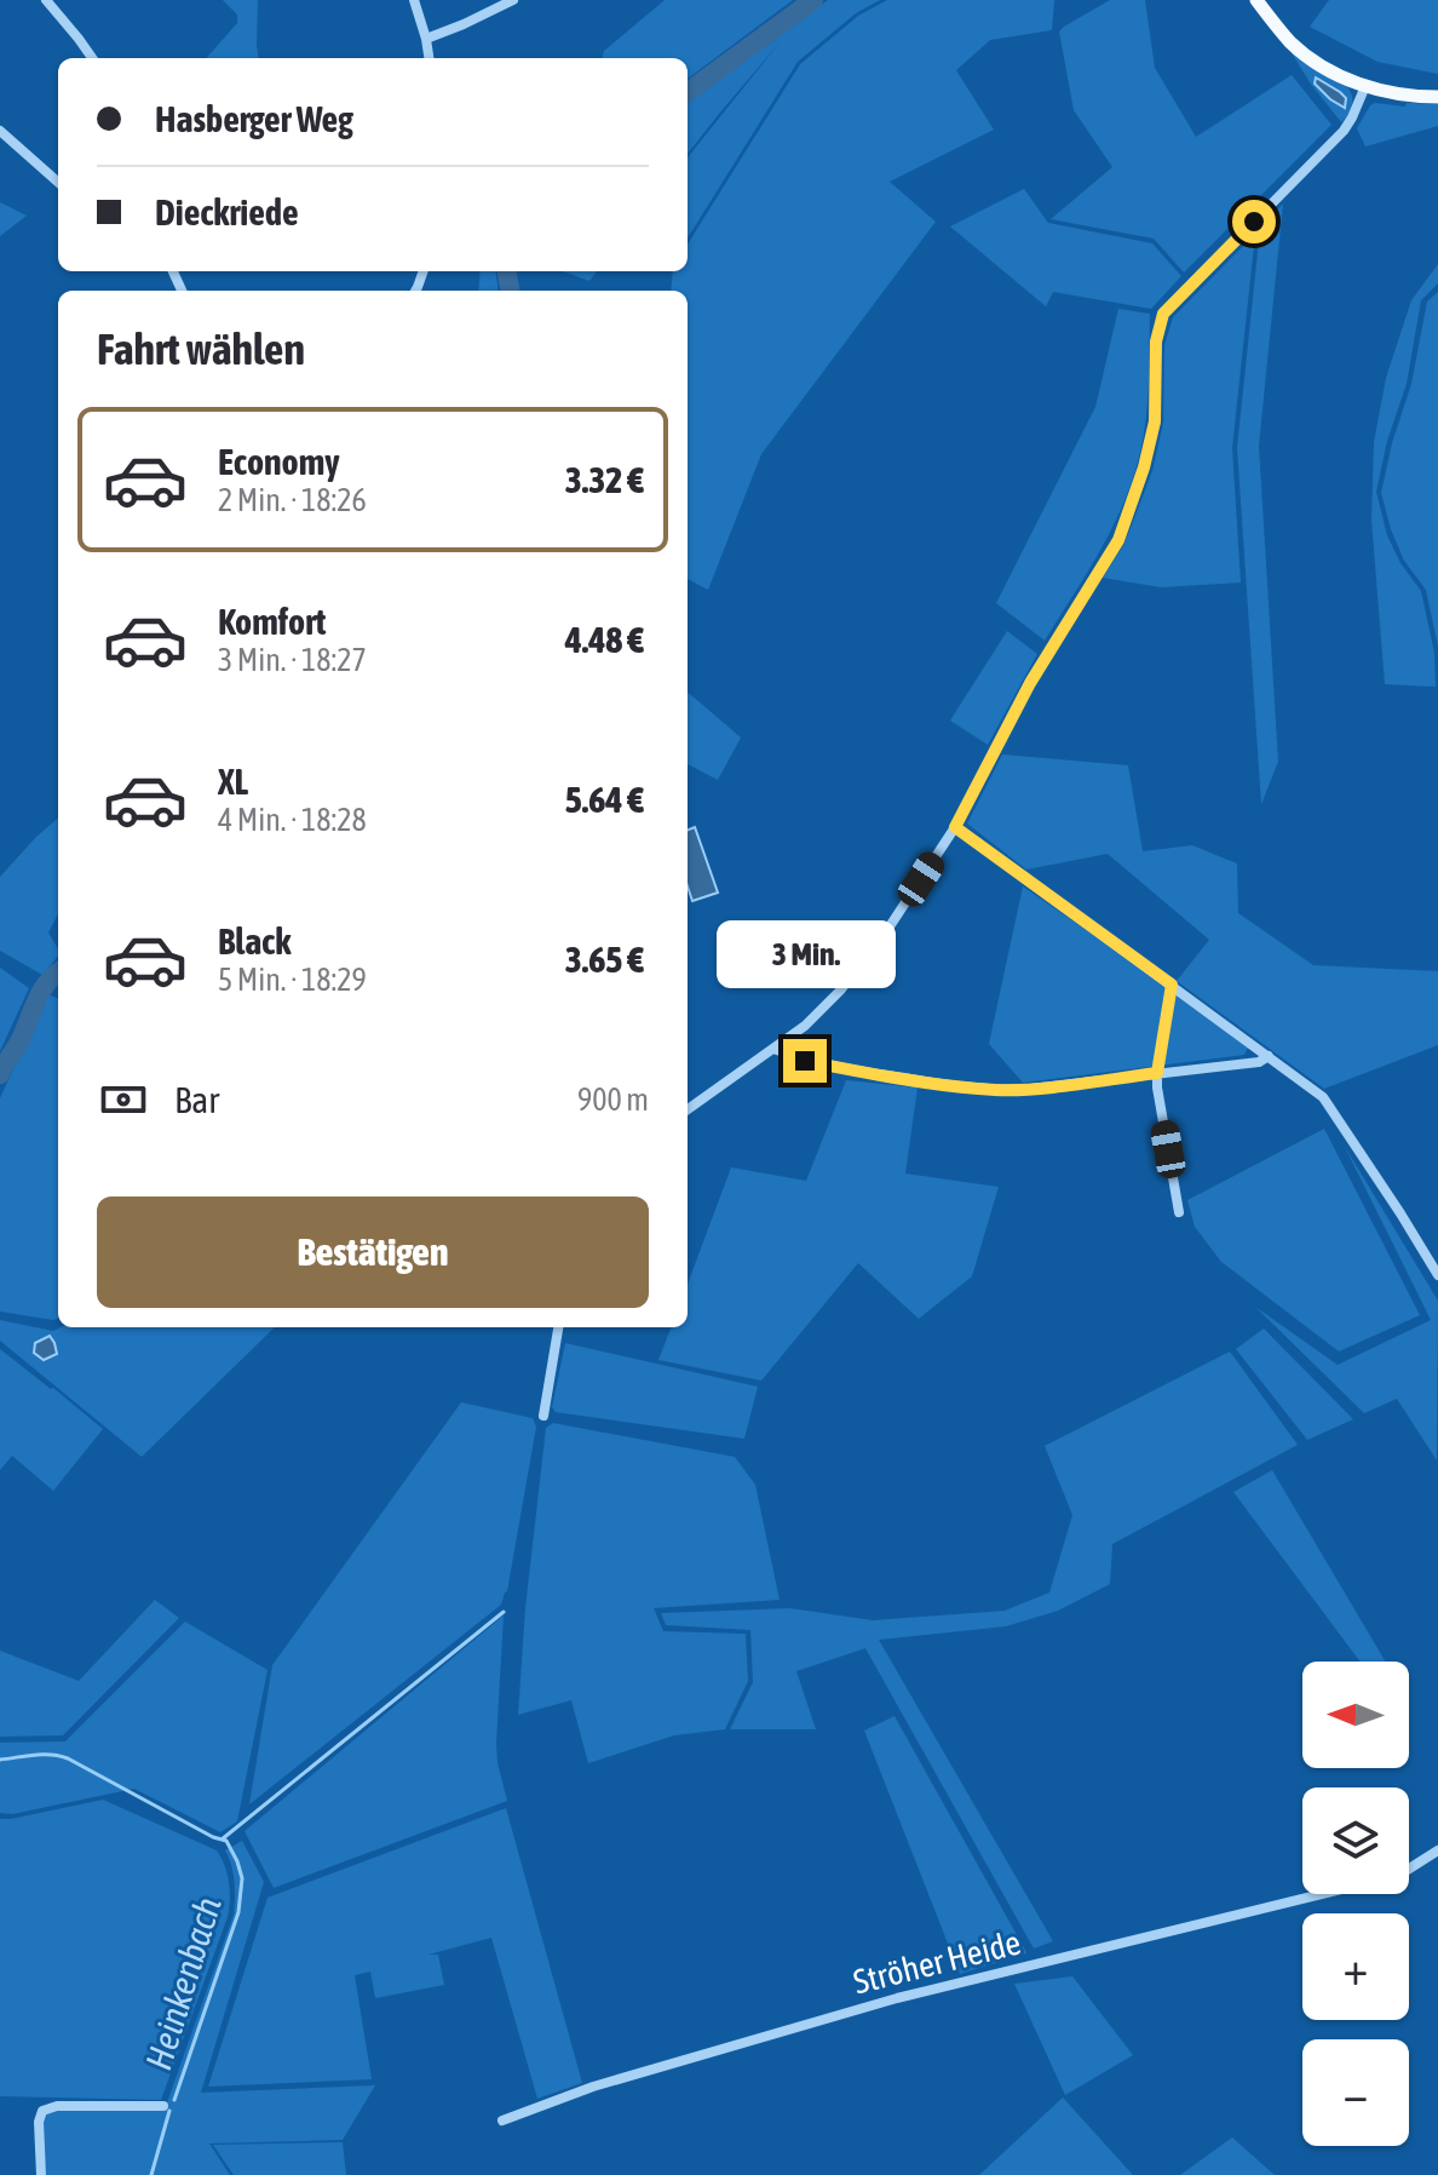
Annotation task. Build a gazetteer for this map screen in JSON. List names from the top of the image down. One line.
{"streets":{"street":["Ströher Heide"]},"water":["Heinkenbach"],"north":"left","page":{"banner":["Hasberger Weg","Dieckriede"],"heading":"Fahrt wählen","list":[{"name":"Economy","note":"2 Min. · 18:26","value":"3.32 €"},{"name":"Komfort","note":"3 Min. · 18:27","value":"4.48 €"},{"name":"XL","note":"4 Min. · 18:28","value":"5.64 €"},{"name":"Black","note":"5 Min. · 18:29","value":"3.65 €"}],"bubble":"3 Min.","pay":["Bar","900 m"],"buttons":"Bestätigen","map_buttons":["+","−"]}}
